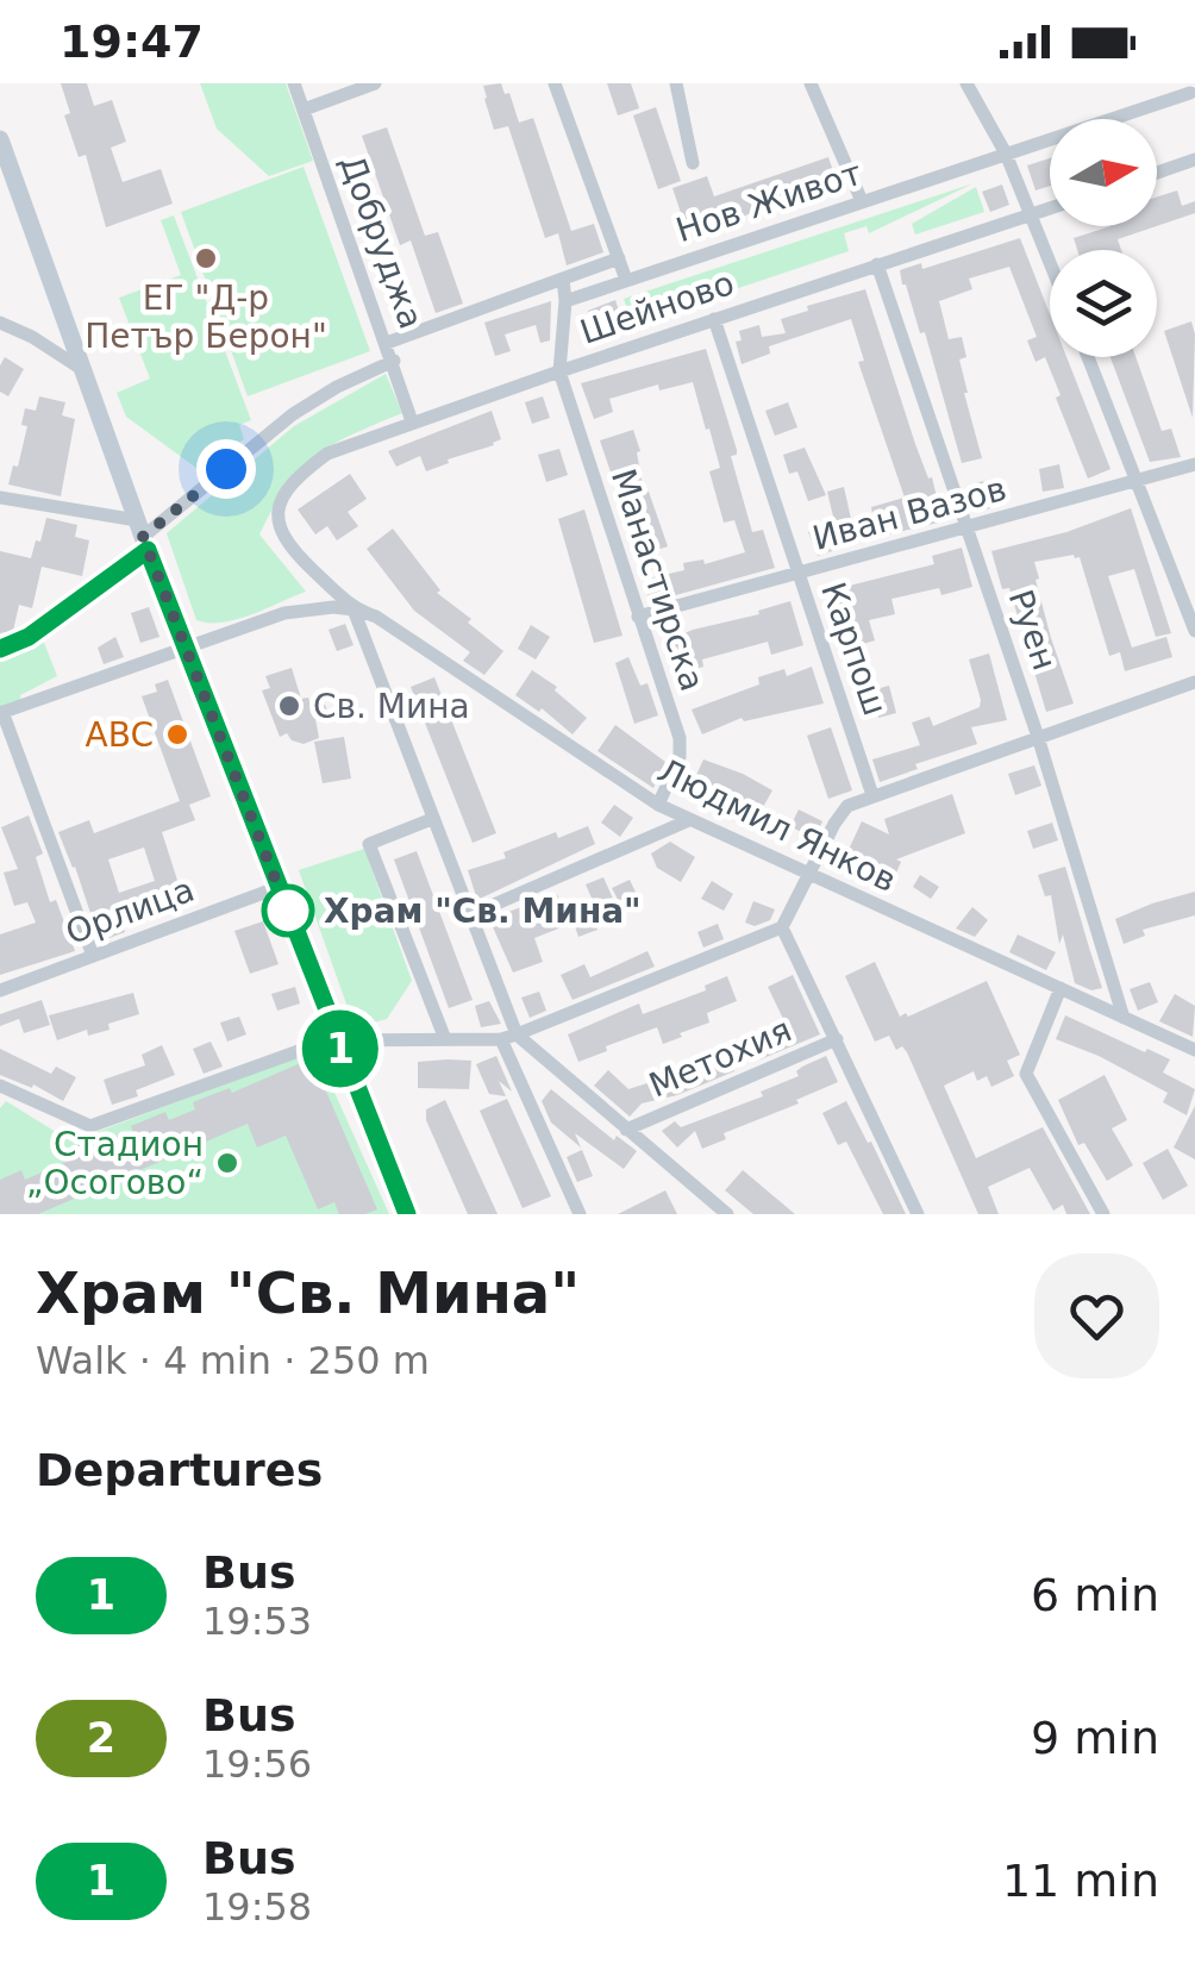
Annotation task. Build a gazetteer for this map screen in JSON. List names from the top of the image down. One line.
{"streets":{"street":["Нов Живот","Добруджа","Шейново","Иван Вазов","Манастирска","Руен","Карпош","Людмил Янков","Орлица","Метохия"]},"crossings":[["Добруджа","Шейново"],["Шейново","Манастирска"],["Шейново","Руен"],["Шейново","Карпош"],["Шейново","Людмил Янков"],["Иван Вазов","Манастирска"],["Иван Вазов","Руен"],["Иван Вазов","Карпош"],["Манастирска","Людмил Янков"],["Руен","Людмил Янков"]],"places":["ЕГ \"Д-р Петър Берон\"","Св. Мина","ABC","Храм \"Св. Мина\"","Стадион „Осогово“"],"lines":["bus line 1"],"north":"right","page":{"status":"19:47","on_map":"1","heading":[["Храм \"Св. Мина\"","Walk · 4 min · 250 m"],"Departures"],"list":[{"mark":"1","name":"Bus","note":"19:53","value":"6 min"},{"mark":"2","name":"Bus","note":"19:56","value":"9 min"},{"mark":"1","name":"Bus","note":"19:58","value":"11 min"}]}}
